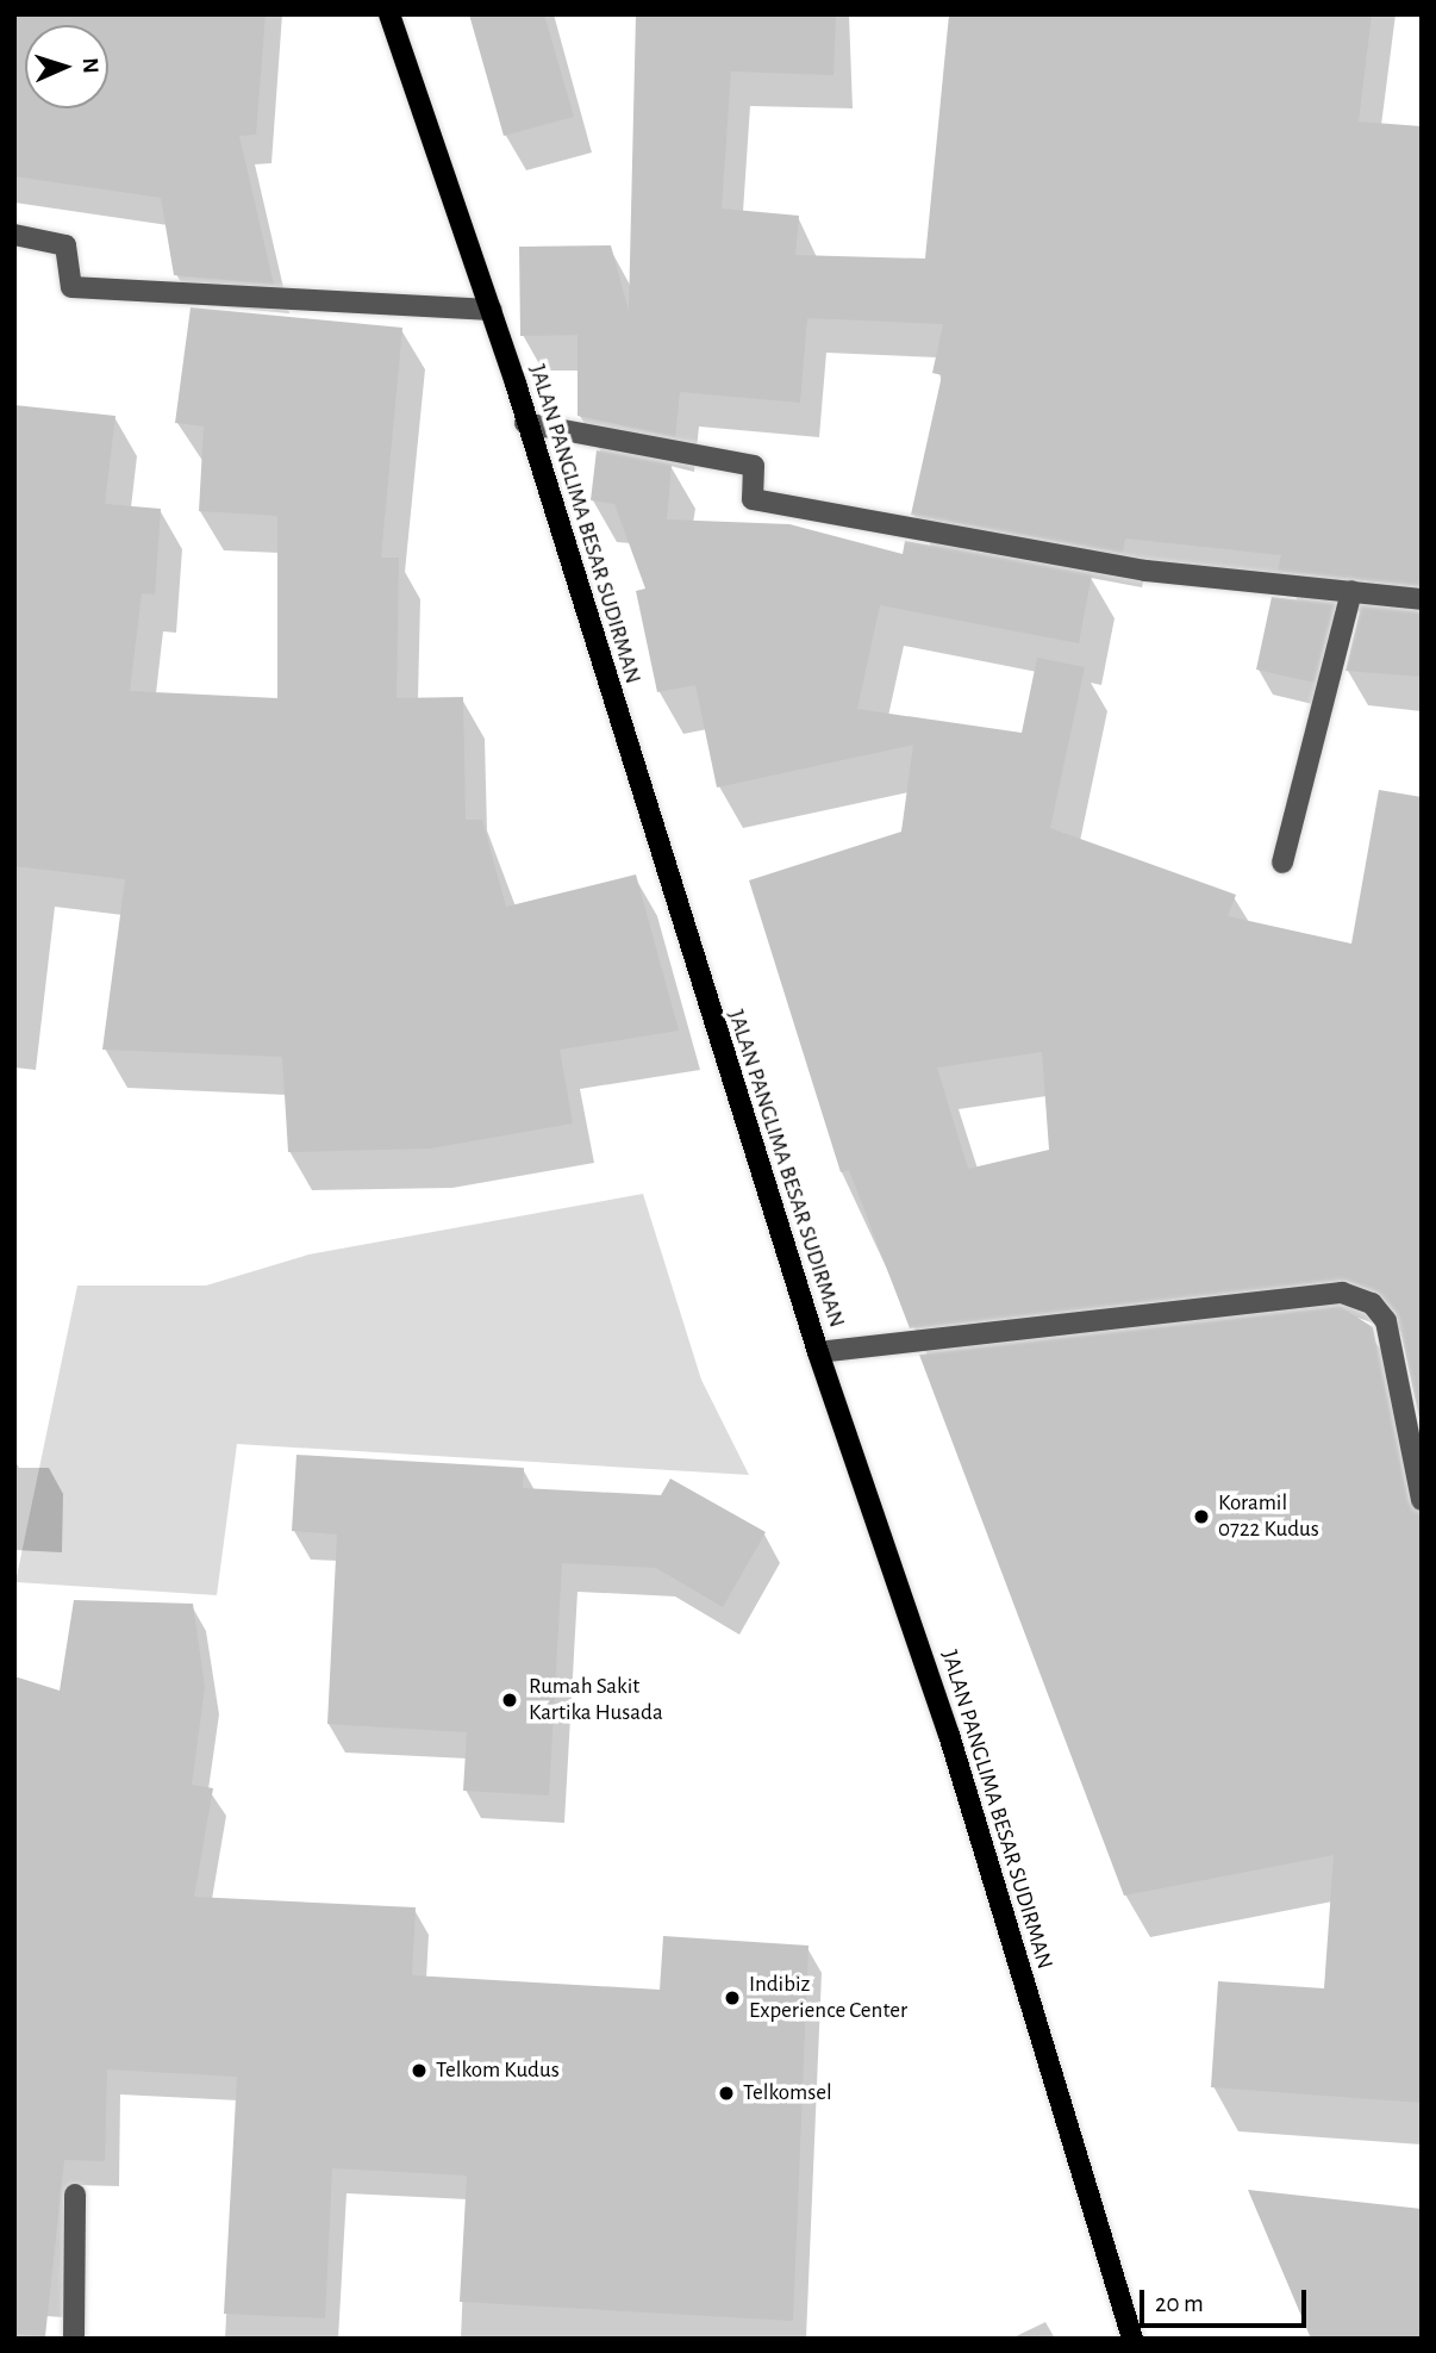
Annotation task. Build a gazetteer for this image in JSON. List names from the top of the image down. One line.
{"streets":{"main road":["JALAN PANGLIMA BESAR SUDIRMAN"]},"places":["Koramil 0722 Kudus","Rumah Sakit Kartika Husada","Indibiz Experience Center","Telkom Kudus","Telkomsel"],"scale_bar":"20 m","north":"right"}
